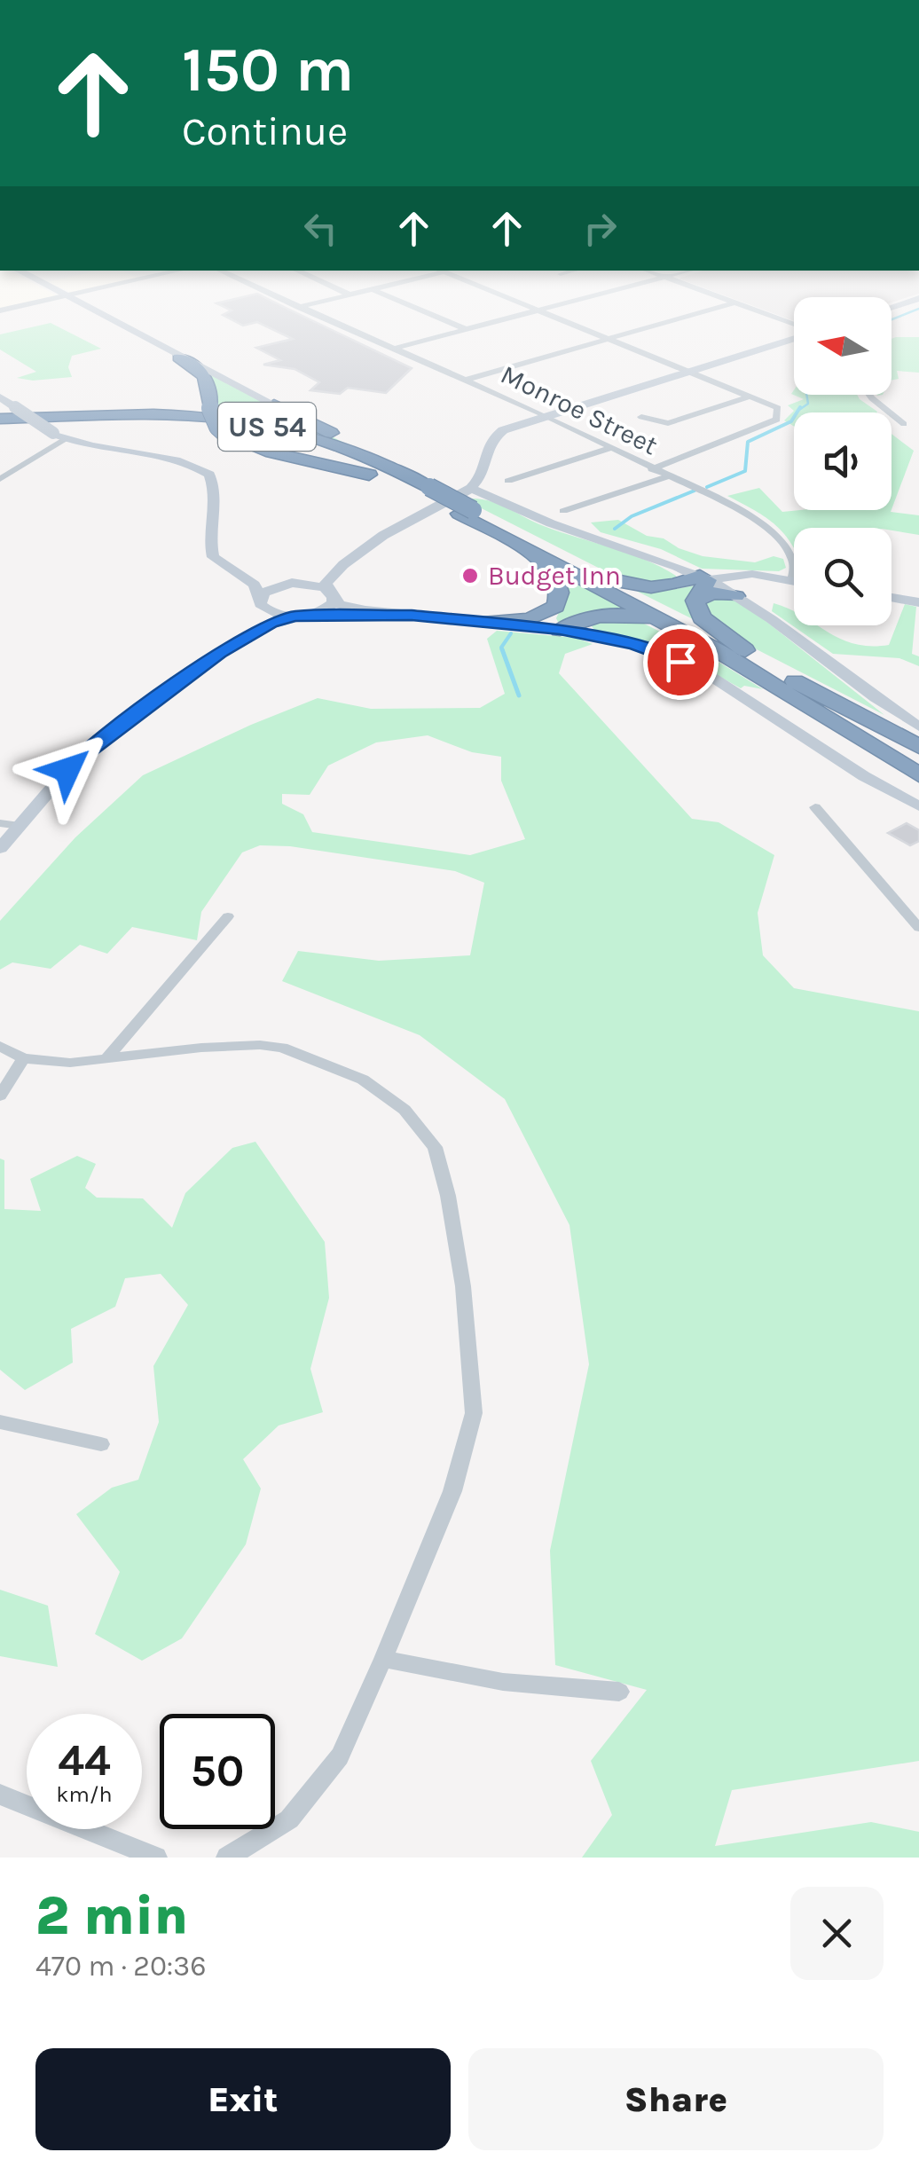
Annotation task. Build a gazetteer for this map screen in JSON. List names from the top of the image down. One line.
{"streets":{"highway":["US 54"],"street":["Monroe Street"]},"places":["Budget Inn"],"north":"left","page":{"turn":["150 m","Continue"],"speed":"44 km/h","limit":"50","heading":["2 min","470 m · 20:36"],"buttons":["Exit","Share"]}}
